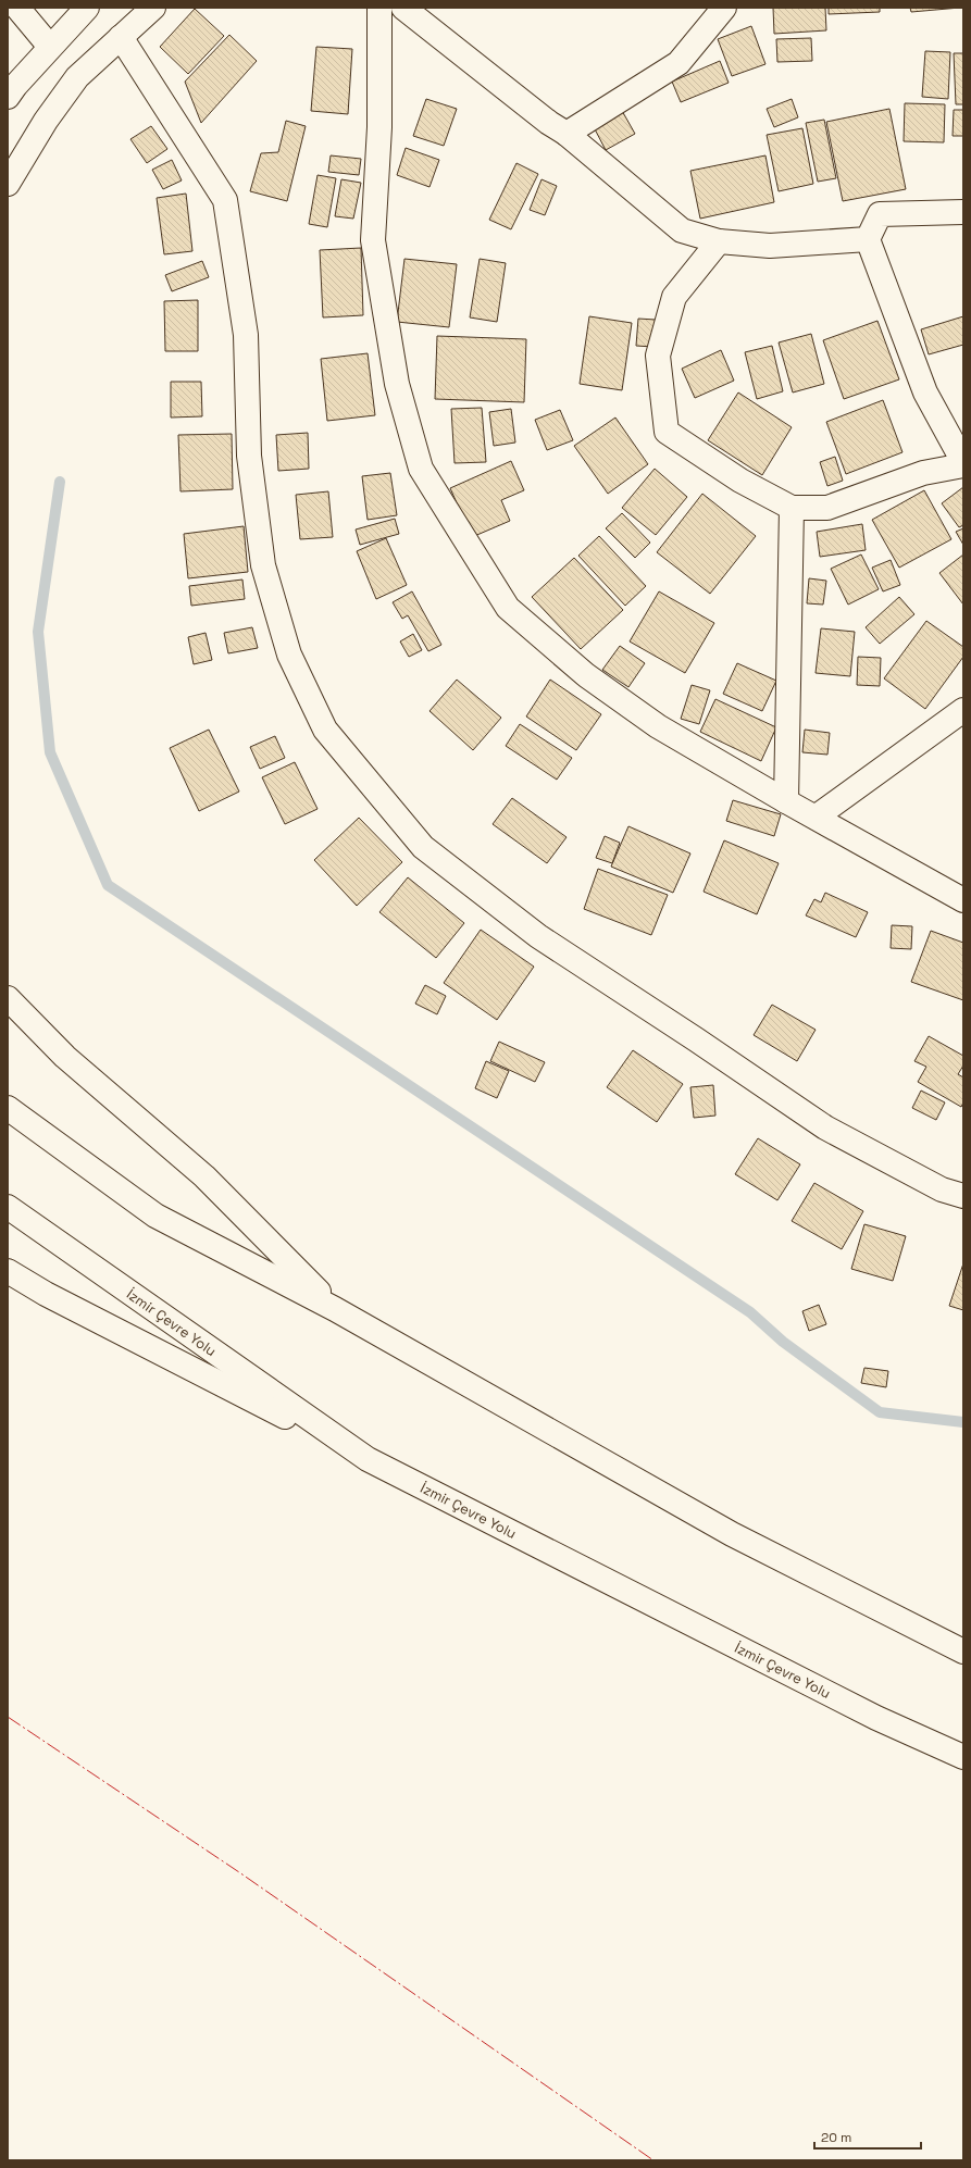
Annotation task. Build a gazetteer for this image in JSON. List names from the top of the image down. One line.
{"streets":{"main road":["İzmir Çevre Yolu"]},"scale_bar":"20 m"}
